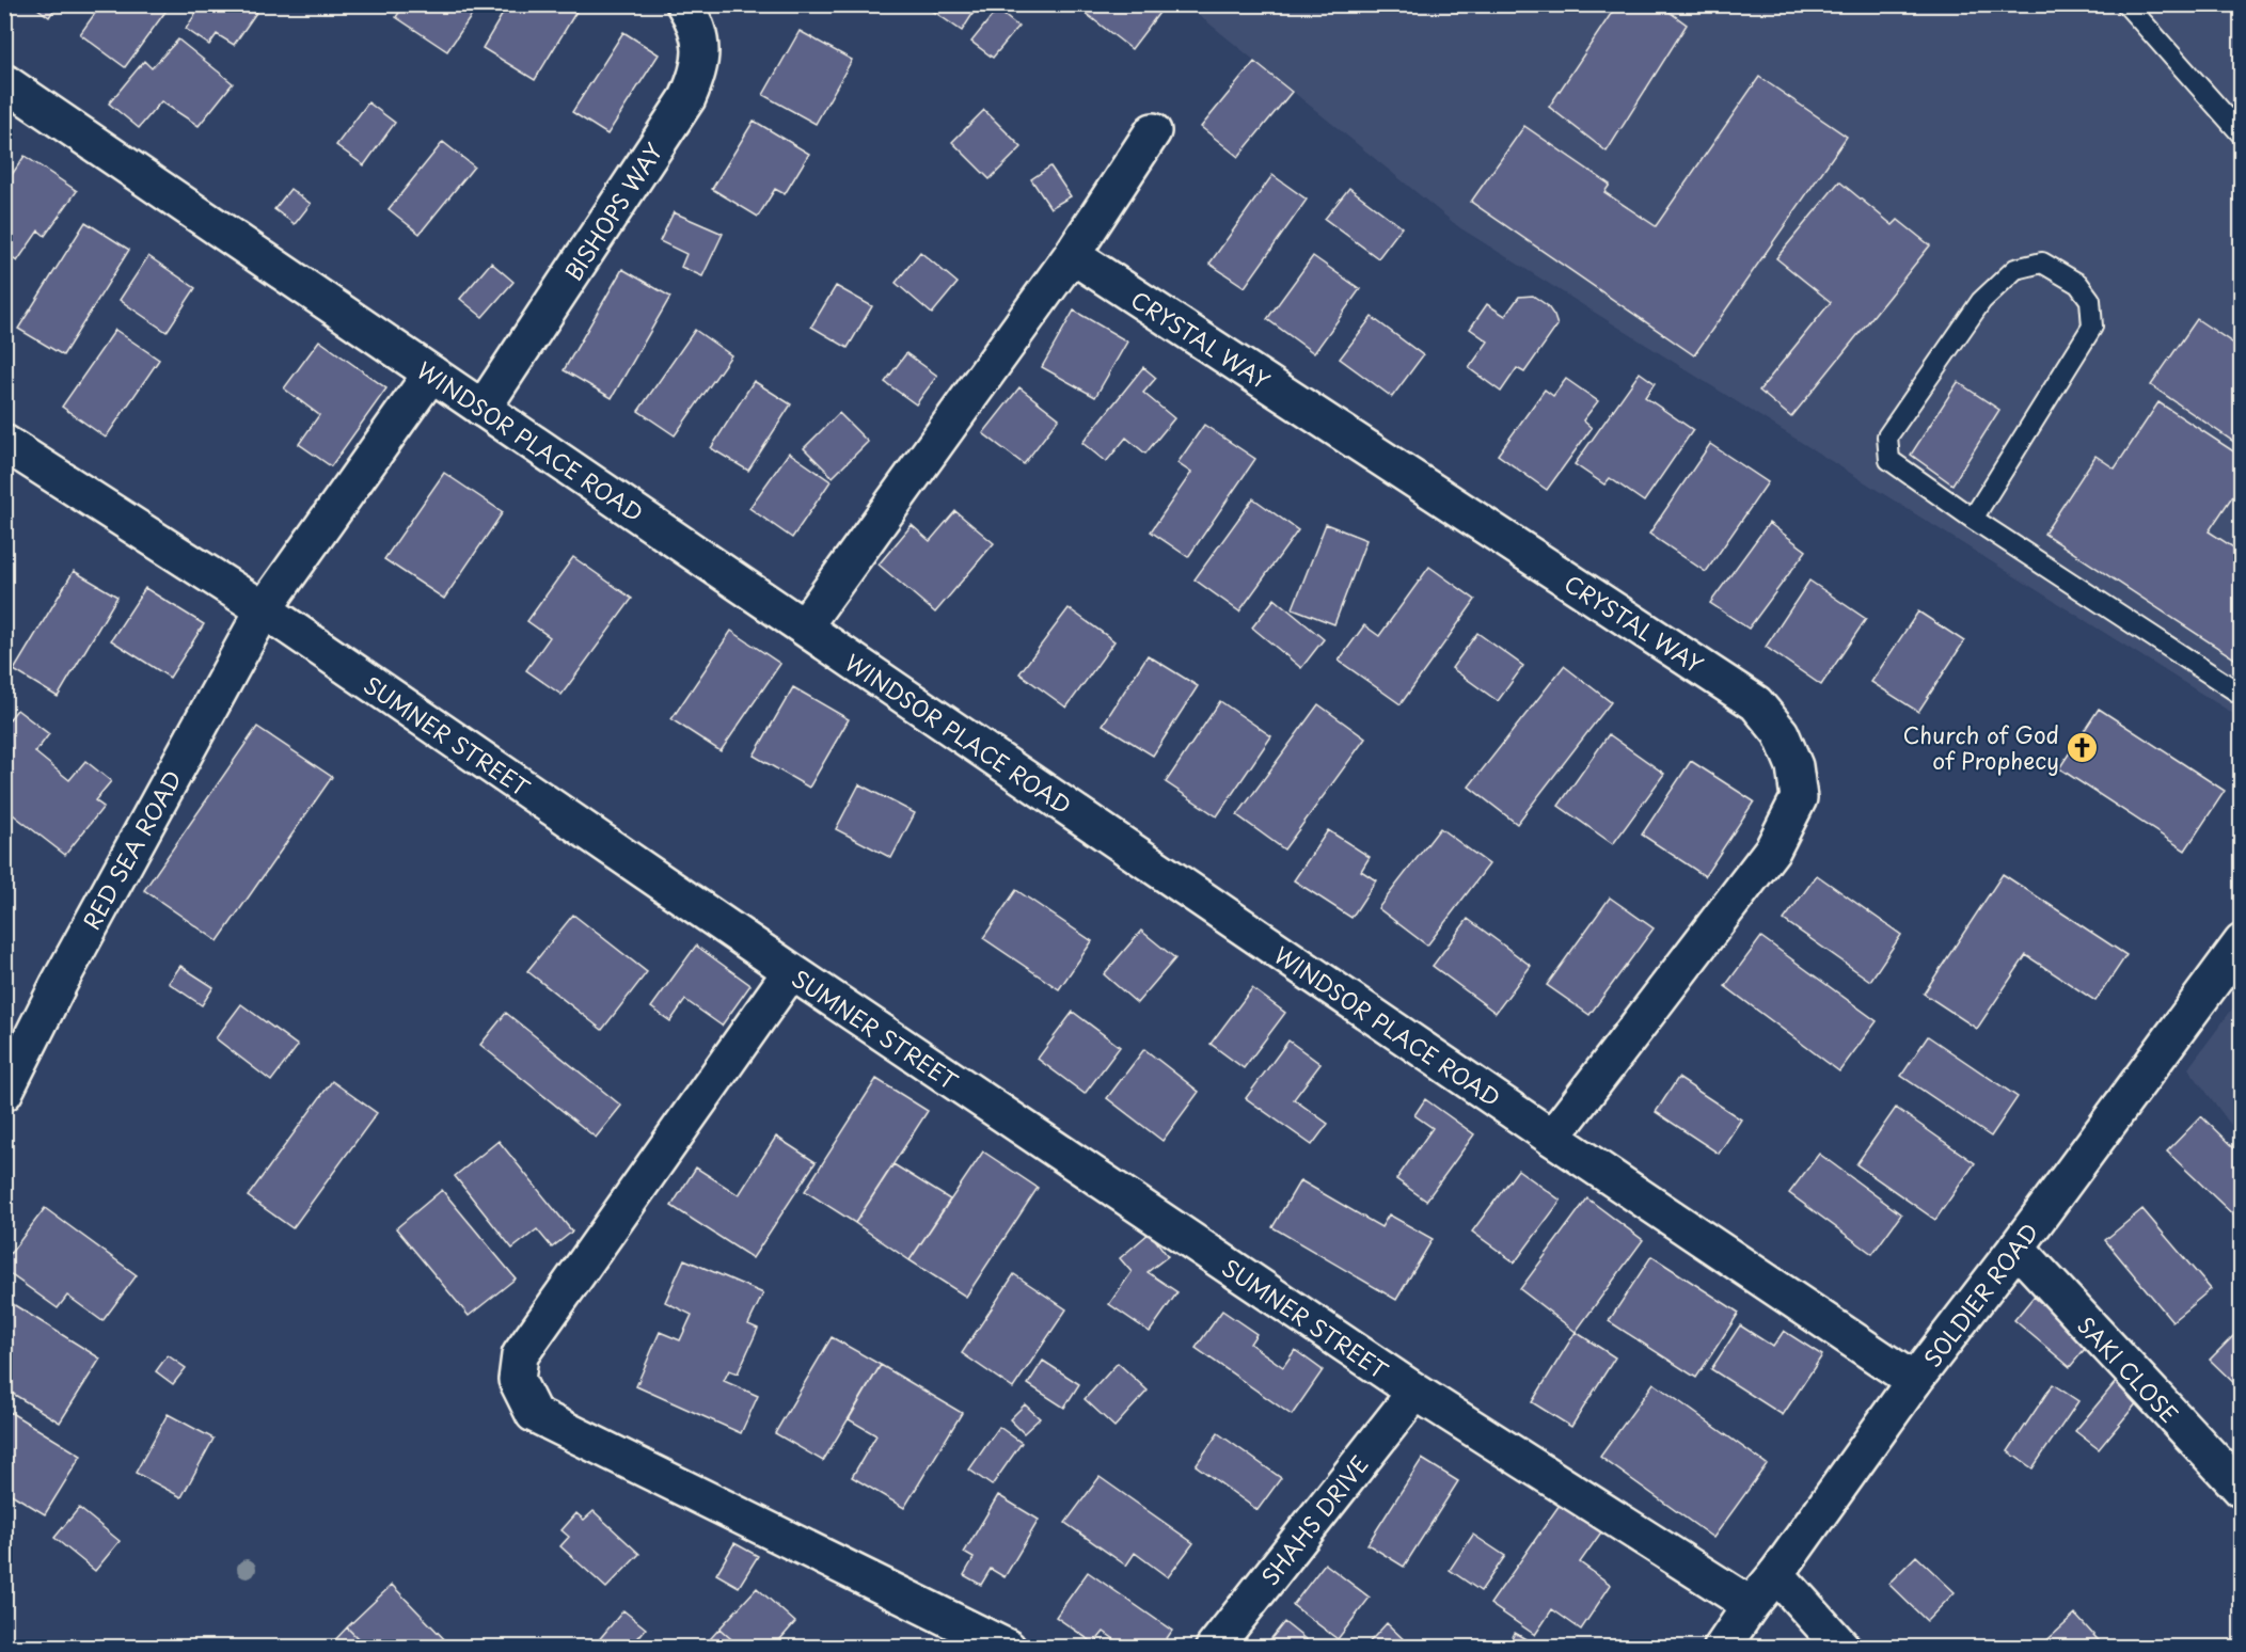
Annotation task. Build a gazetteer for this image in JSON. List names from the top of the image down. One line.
{"streets":{"street":["BISHOPS WAY","CRYSTAL WAY","WINDSOR PLACE ROAD","SUMNER STREET","RED SEA ROAD","SOLDIER ROAD","SAKI CLOSE","SHAHS DRIVE"]},"crossings":[["BISHOPS WAY","WINDSOR PLACE ROAD"],["CRYSTAL WAY","WINDSOR PLACE ROAD"],["WINDSOR PLACE ROAD","RED SEA ROAD"],["WINDSOR PLACE ROAD","SOLDIER ROAD"],["SUMNER STREET","RED SEA ROAD"],["SUMNER STREET","SOLDIER ROAD"],["SUMNER STREET","SHAHS DRIVE"],["SOLDIER ROAD","SAKI CLOSE"]],"places":{"church":["Church of God of Prophecy"]}}
